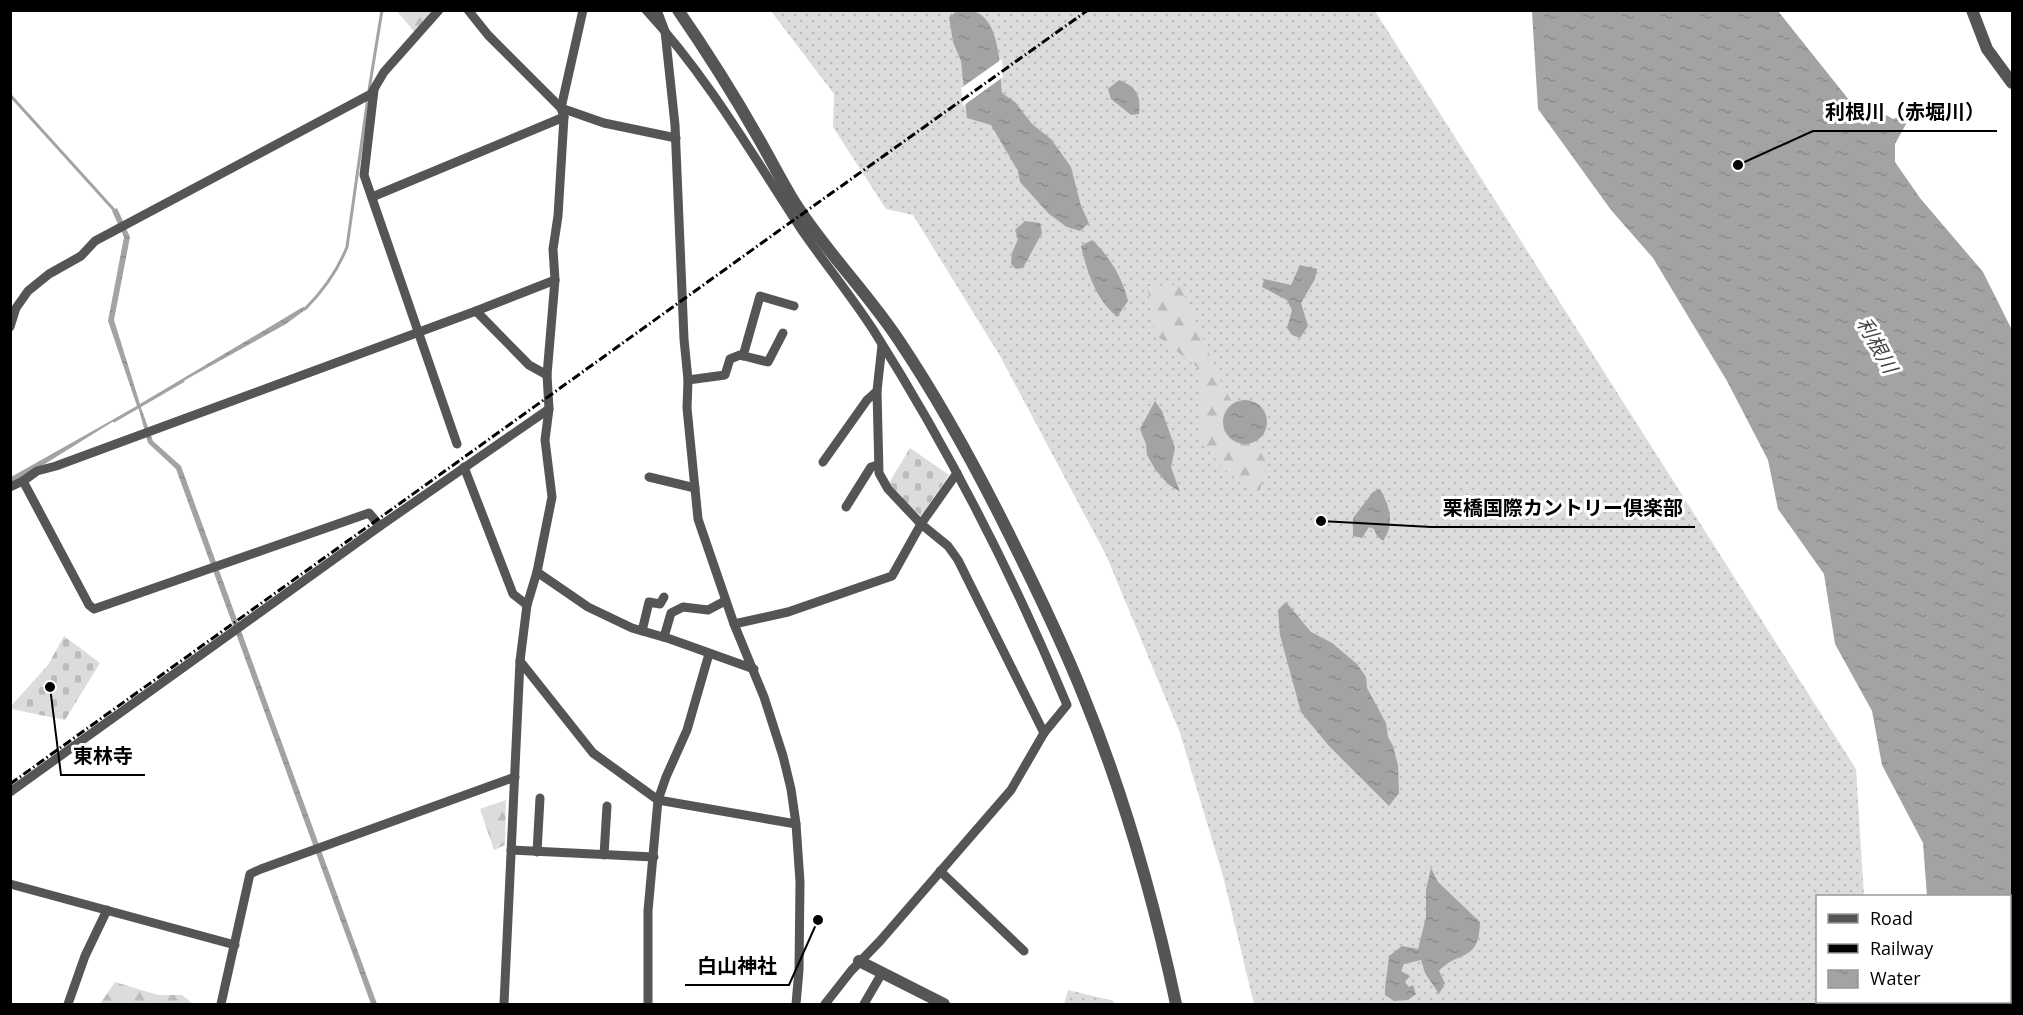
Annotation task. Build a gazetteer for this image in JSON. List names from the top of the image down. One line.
{"water":["利根川"],"places":["利根川（赤堀川）","栗橋国際カントリー倶楽部","東林寺","白山神社"],"legend":["Road","Railway","Water"]}
